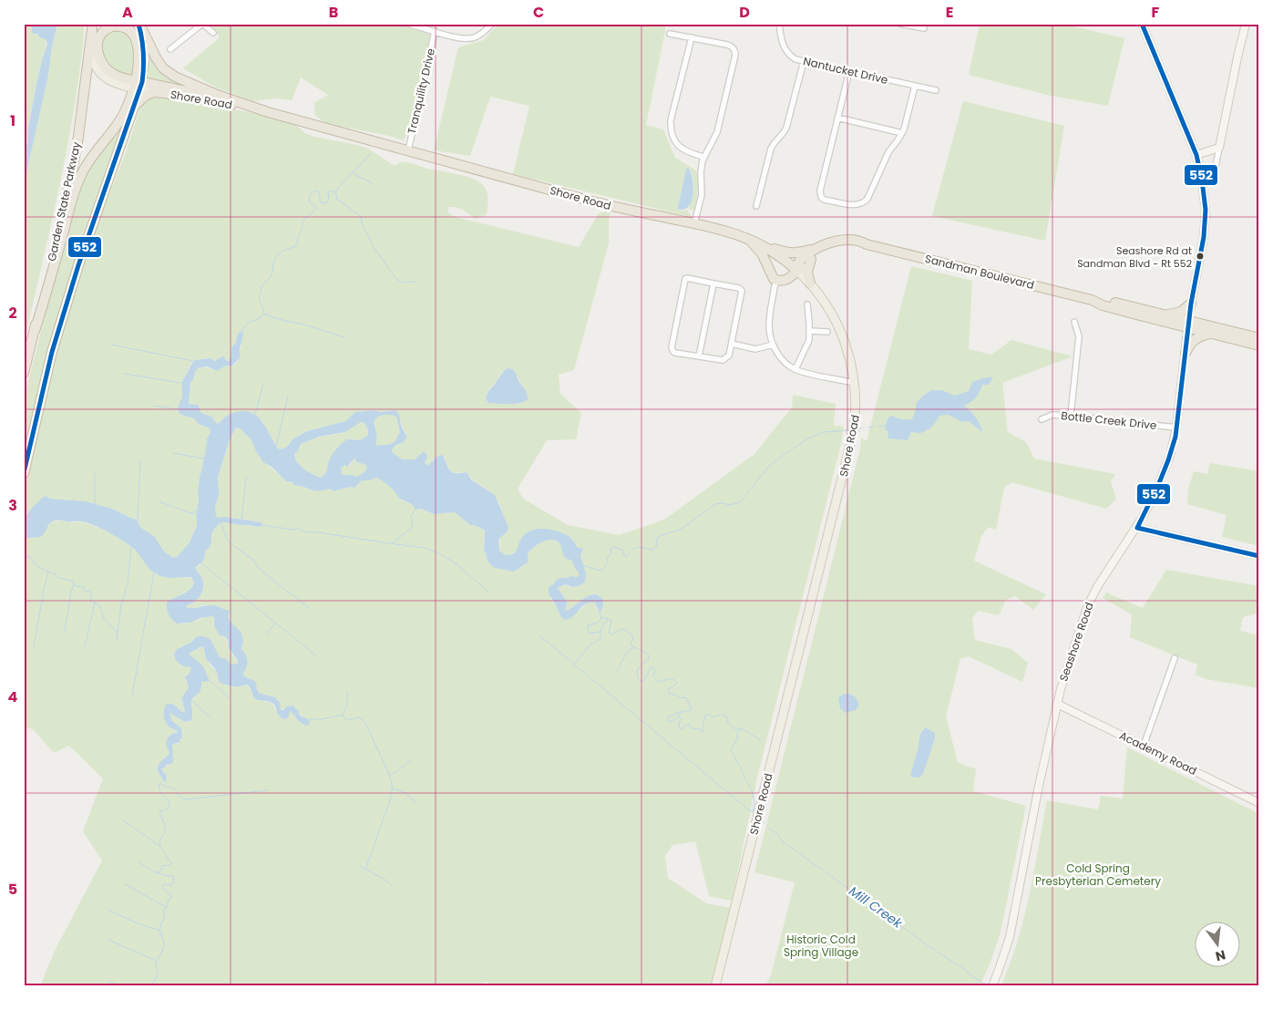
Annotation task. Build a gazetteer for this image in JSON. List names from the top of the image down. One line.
{"streets":{"highway":["Shore Road","Garden State Parkway","Sandman Boulevard"],"street":["Nantucket Drive","Tranquility Drive","Bottle Creek Drive","Seashore Road","Academy Road"]},"crossings":[["Tranquility Drive","Shore Road"],["Shore Road","Garden State Parkway"],["Shore Road","Sandman Boulevard"],["Sandman Boulevard","Seashore Road"],["Bottle Creek Drive","Seashore Road"],["Seashore Road","Academy Road"]],"water":["Mill Creek"],"parks":["Cold Spring Presbyterian Cemetery","Historic Cold Spring Village"],"places":["Seashore Rd at Sandman Blvd - Rt 552"],"lines":["transit line 552"],"north":"bottom","grid":{"columns":["A","B","C","D","E","F"],"rows":["1","2","3","4","5"]}}
